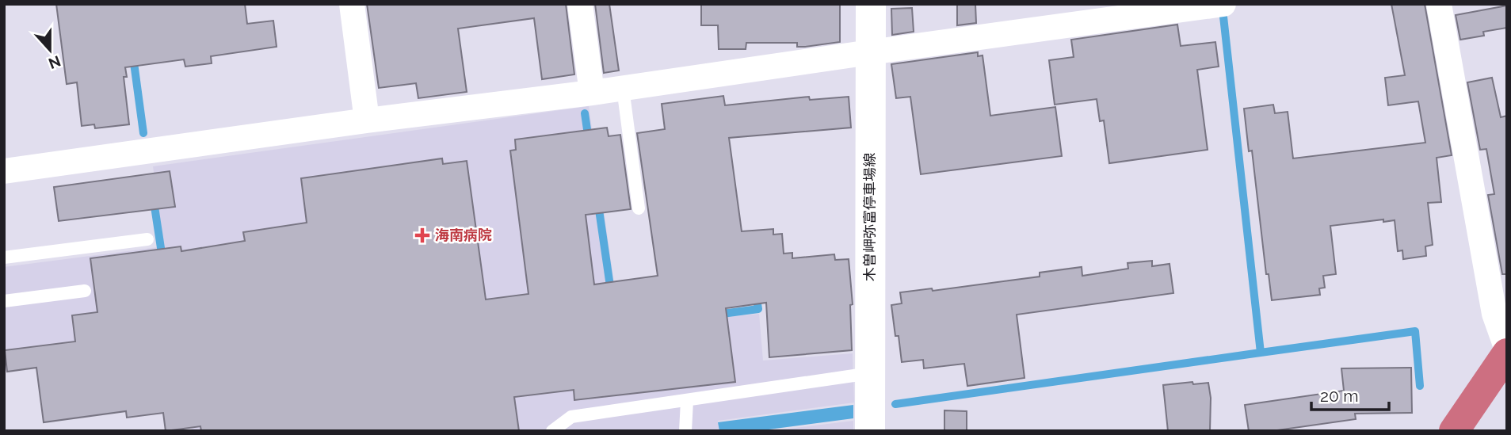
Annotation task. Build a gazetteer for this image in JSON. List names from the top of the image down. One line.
{"streets":{"main road":["木曽岬弥富停車場線"]},"places":{"health":["海南病院"]},"scale_bar":"20 m","north":"bottom"}
